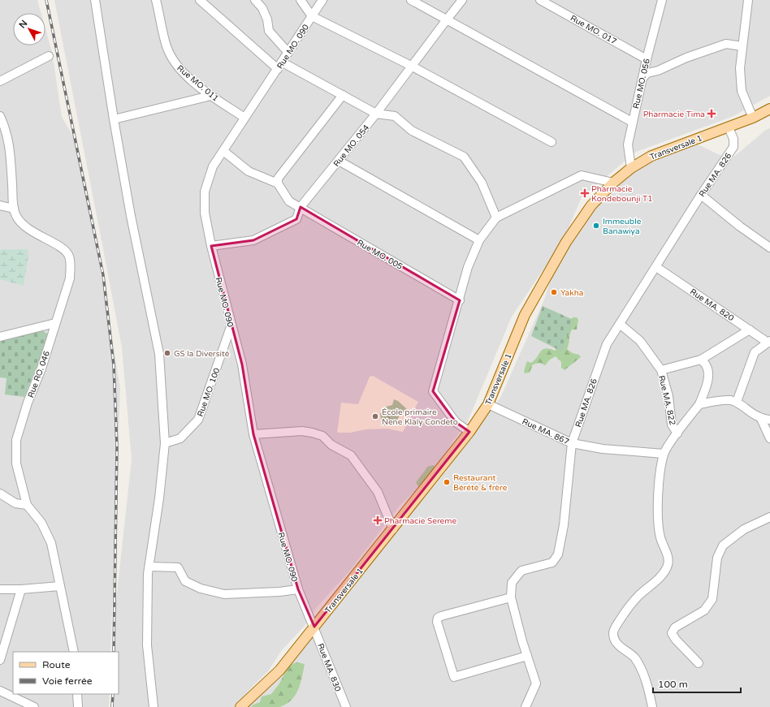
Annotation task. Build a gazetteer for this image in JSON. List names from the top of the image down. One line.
{"streets":{"main road":["Transversale 1"],"street":["Rue MO. 017","Rue MO. 090","Rue MO. 011","Rue MO. 056","Rue MO. 054","Rue MA. 826","Rue MO. 005","Rue MA. 820","Rue RO. 046","Rue MO. 100","Rue MA. 822","Rue MA. 867","Rue MA. 830"]},"crossings":[["Rue MO. 017","Rue MO. 056"],["Rue MO. 090","Rue MO. 011"],["Rue MO. 090","Rue MO. 054"],["Rue MO. 090","Transversale 1"],["Rue MO. 090","Rue MO. 100"],["Rue MO. 090","Rue MA. 830"],["Rue MO. 056","Transversale 1"],["Rue MO. 054","Rue MO. 005"],["Transversale 1","Rue MA. 826"],["Transversale 1","Rue MA. 867"],["Transversale 1","Rue MA. 830"],["Rue MA. 826","Rue MA. 820"],["Rue MA. 826","Rue MA. 822"],["Rue MA. 826","Rue MA. 867"]],"places":{"health":["Pharmacie Tima","Pharmacie Kondebounji T1","Pharmacie Sereme"],"other":["Immeuble Banawiya","Yakha","GS la Diversité","École primaire Nene Klaly Condeto","Restaurant Bérété & frère"]},"legend":["Route","Voie ferrée"],"scale_bar":"100 m","north":"top left"}
